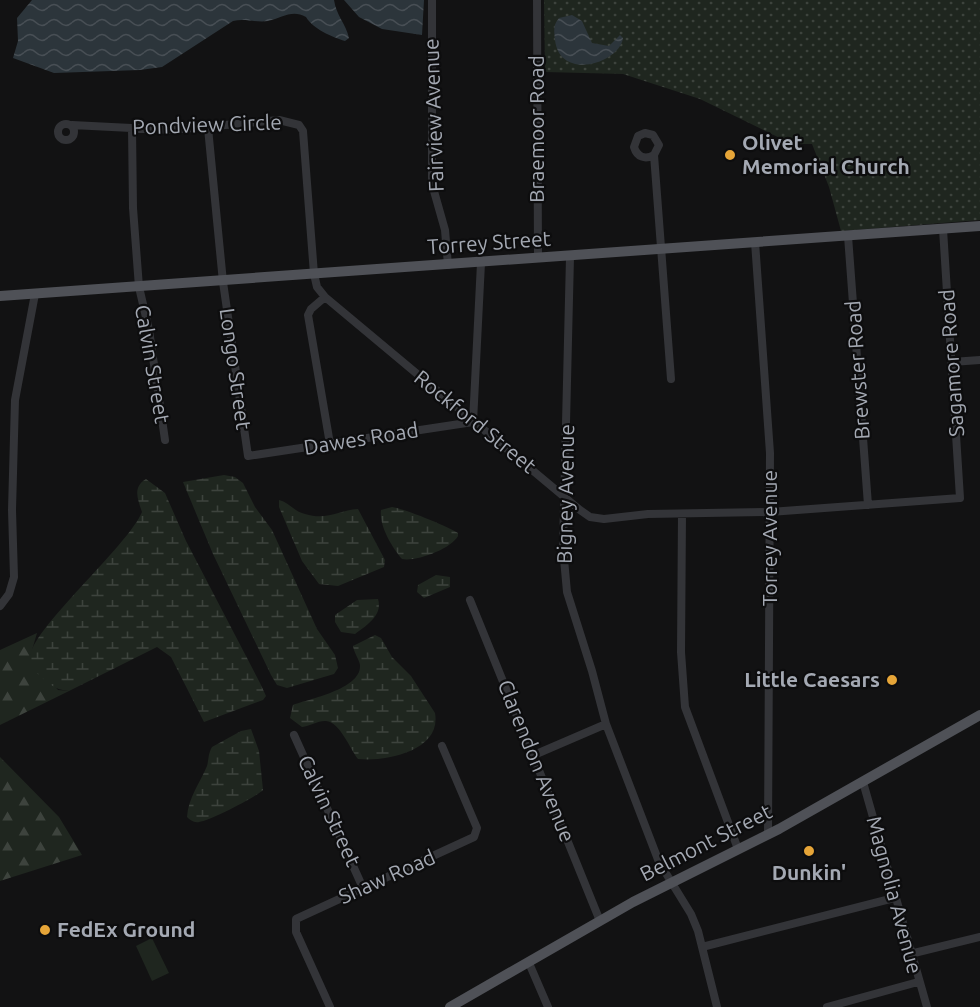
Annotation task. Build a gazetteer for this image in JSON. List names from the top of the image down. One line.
{"streets":{"main road":["Torrey Street","Belmont Street"],"street":["Fairview Avenue","Pondview Circle","Braemoor Road","Sagamore Road","Calvin Street","Longo Street","Brewster Road","Rockford Street","Dawes Road","Bigney Avenue","Torrey Avenue","Clarendon Avenue","Shaw Road","Magnolia Avenue"]},"crossings":[["Fairview Avenue","Torrey Street"],["Pondview Circle","Torrey Street"],["Pondview Circle","Calvin Street"],["Pondview Circle","Longo Street"],["Pondview Circle","Rockford Street"],["Braemoor Road","Torrey Street"],["Torrey Street","Sagamore Road"],["Torrey Street","Calvin Street"],["Torrey Street","Longo Street"],["Torrey Street","Brewster Road"],["Torrey Street","Rockford Street"],["Torrey Street","Bigney Avenue"],["Torrey Street","Torrey Avenue"],["Sagamore Road","Rockford Street"],["Calvin Street","Shaw Road"],["Longo Street","Dawes Road"],["Brewster Road","Rockford Street"],["Rockford Street","Dawes Road"],["Rockford Street","Bigney Avenue"],["Rockford Street","Torrey Avenue"],["Bigney Avenue","Belmont Street"],["Torrey Avenue","Belmont Street"],["Clarendon Avenue","Belmont Street"],["Belmont Street","Magnolia Avenue"]],"places":["Olivet Memorial Church","Little Caesars","Dunkin'","FedEx Ground"]}
